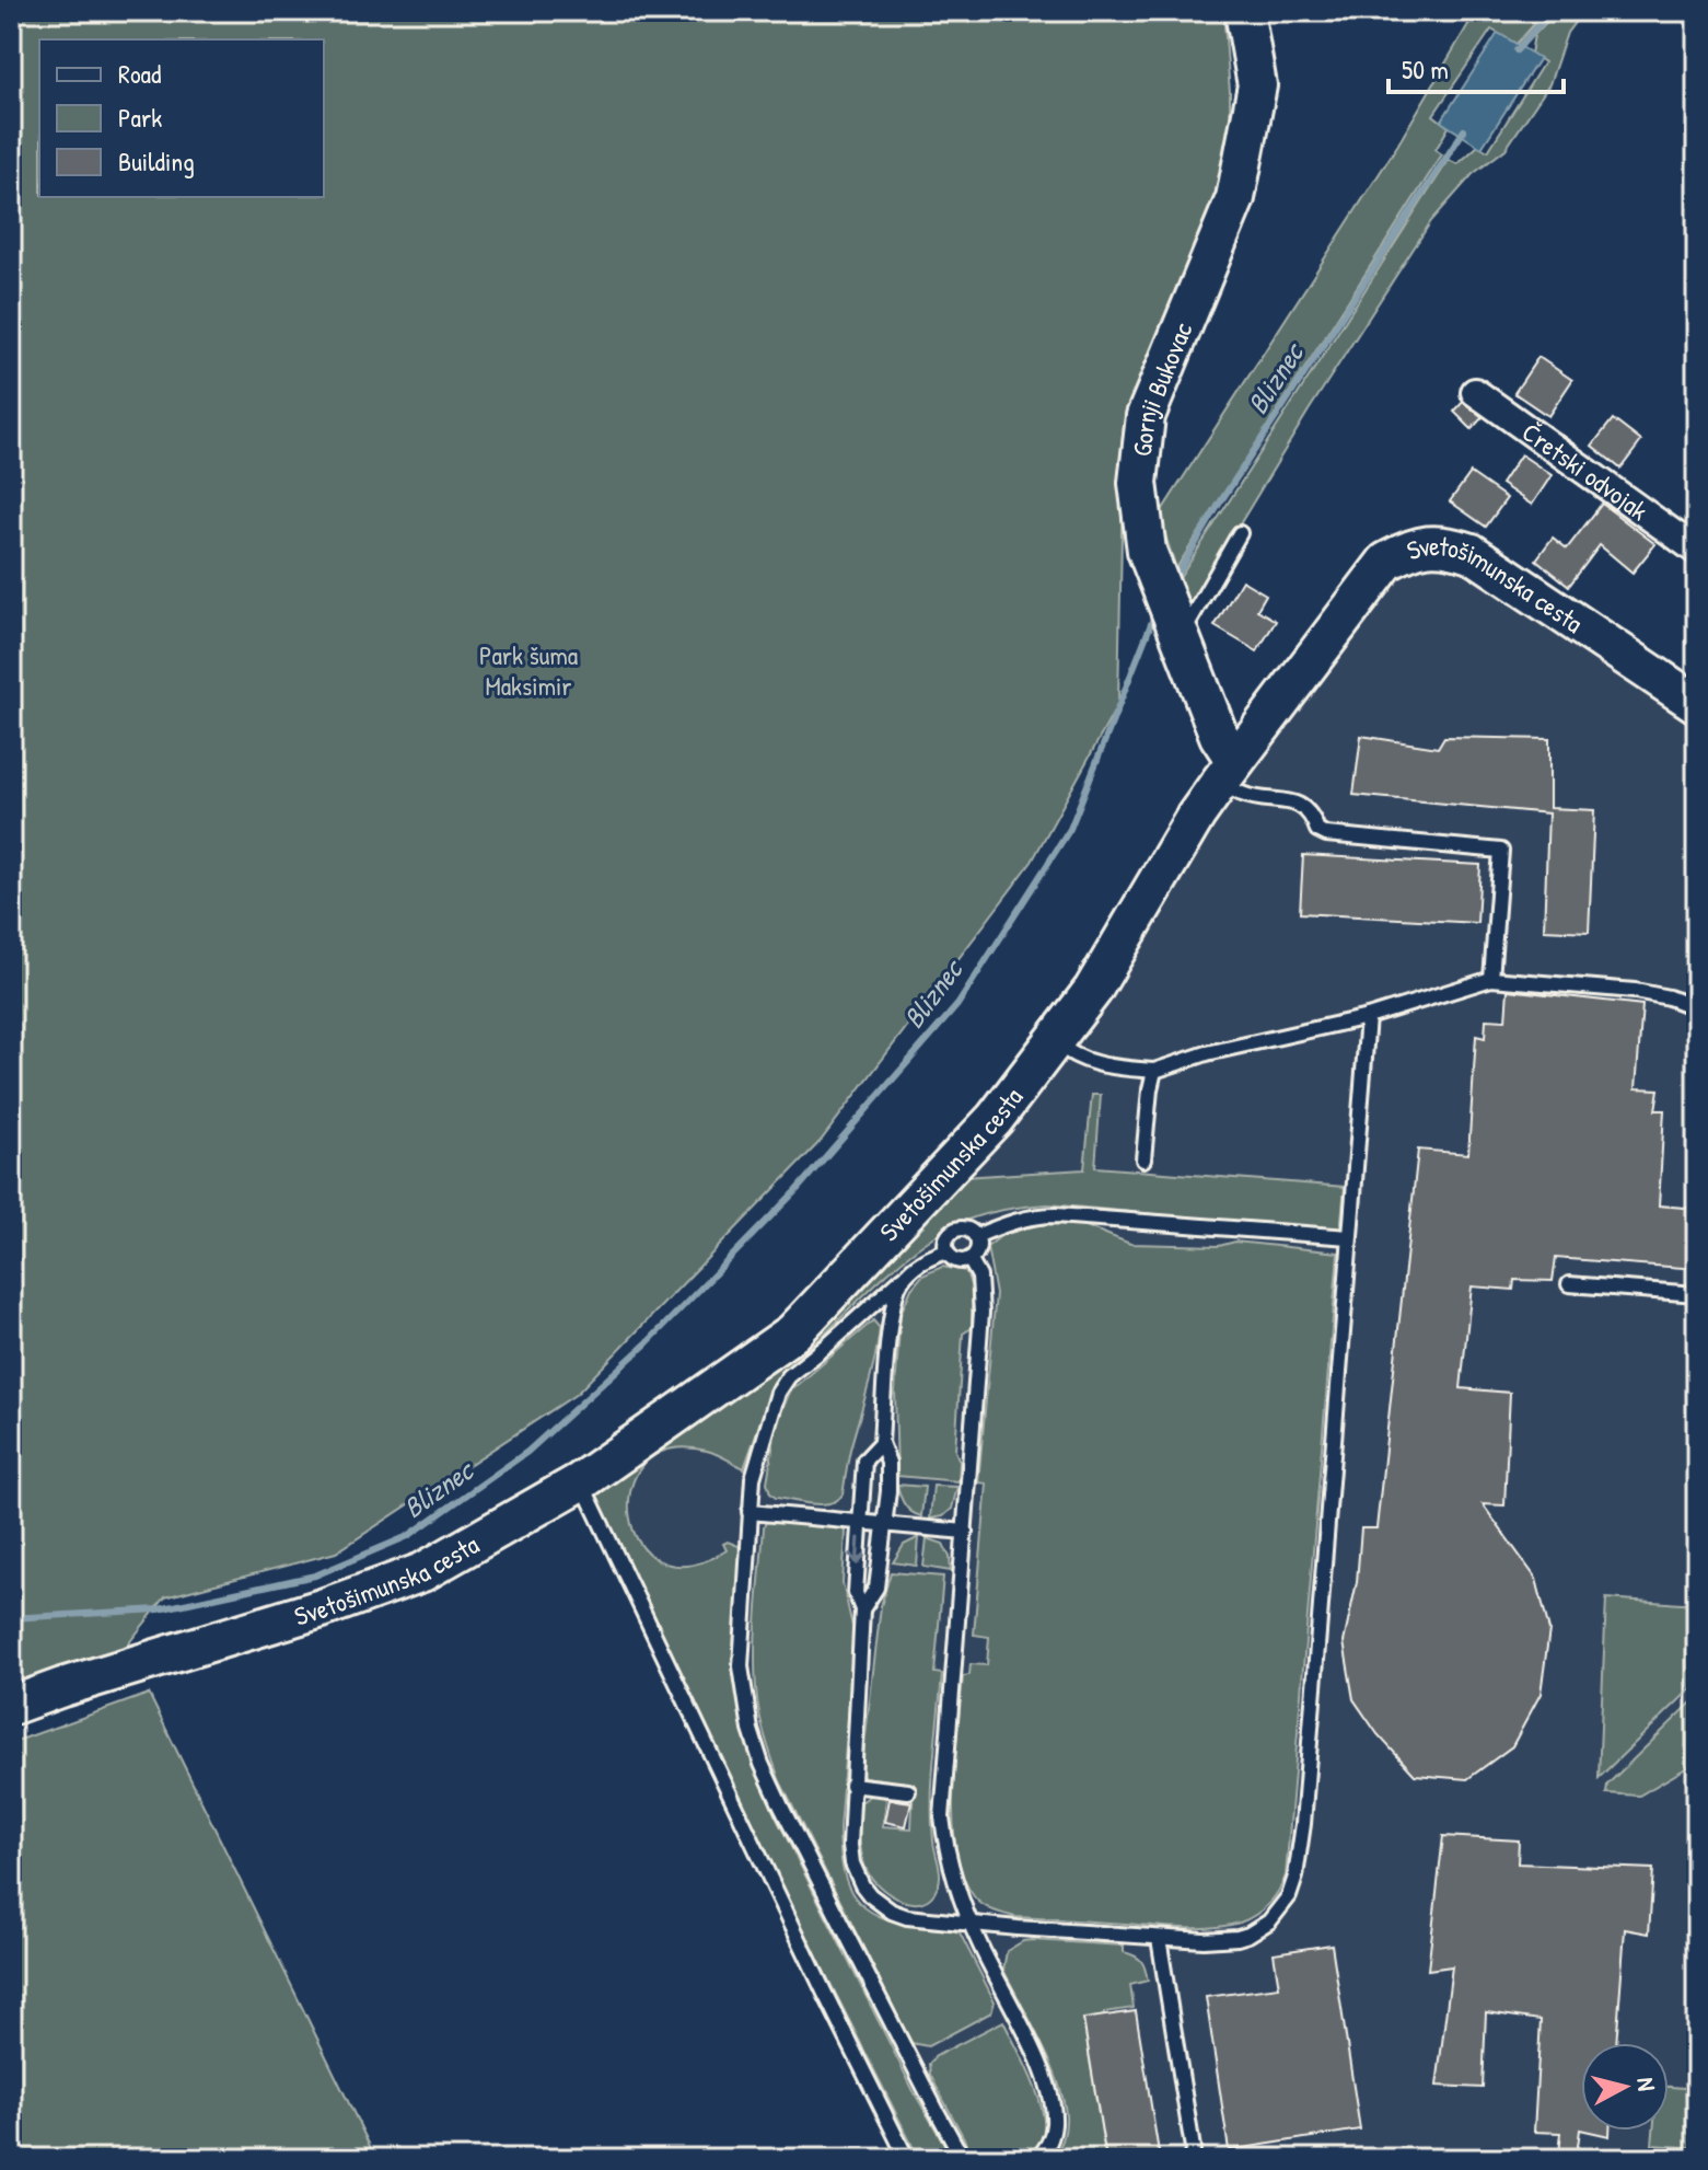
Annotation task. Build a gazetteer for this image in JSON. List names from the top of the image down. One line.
{"streets":{"street":["Gornji Bukovac","Čretski odvojak","Svetošimunska cesta"]},"crossings":[["Gornji Bukovac","Svetošimunska cesta"]],"water":["Bliznec"],"parks":["Park šuma Maksimir"],"legend":["Road","Park","Building"],"scale_bar":"50 m","north":"right"}
